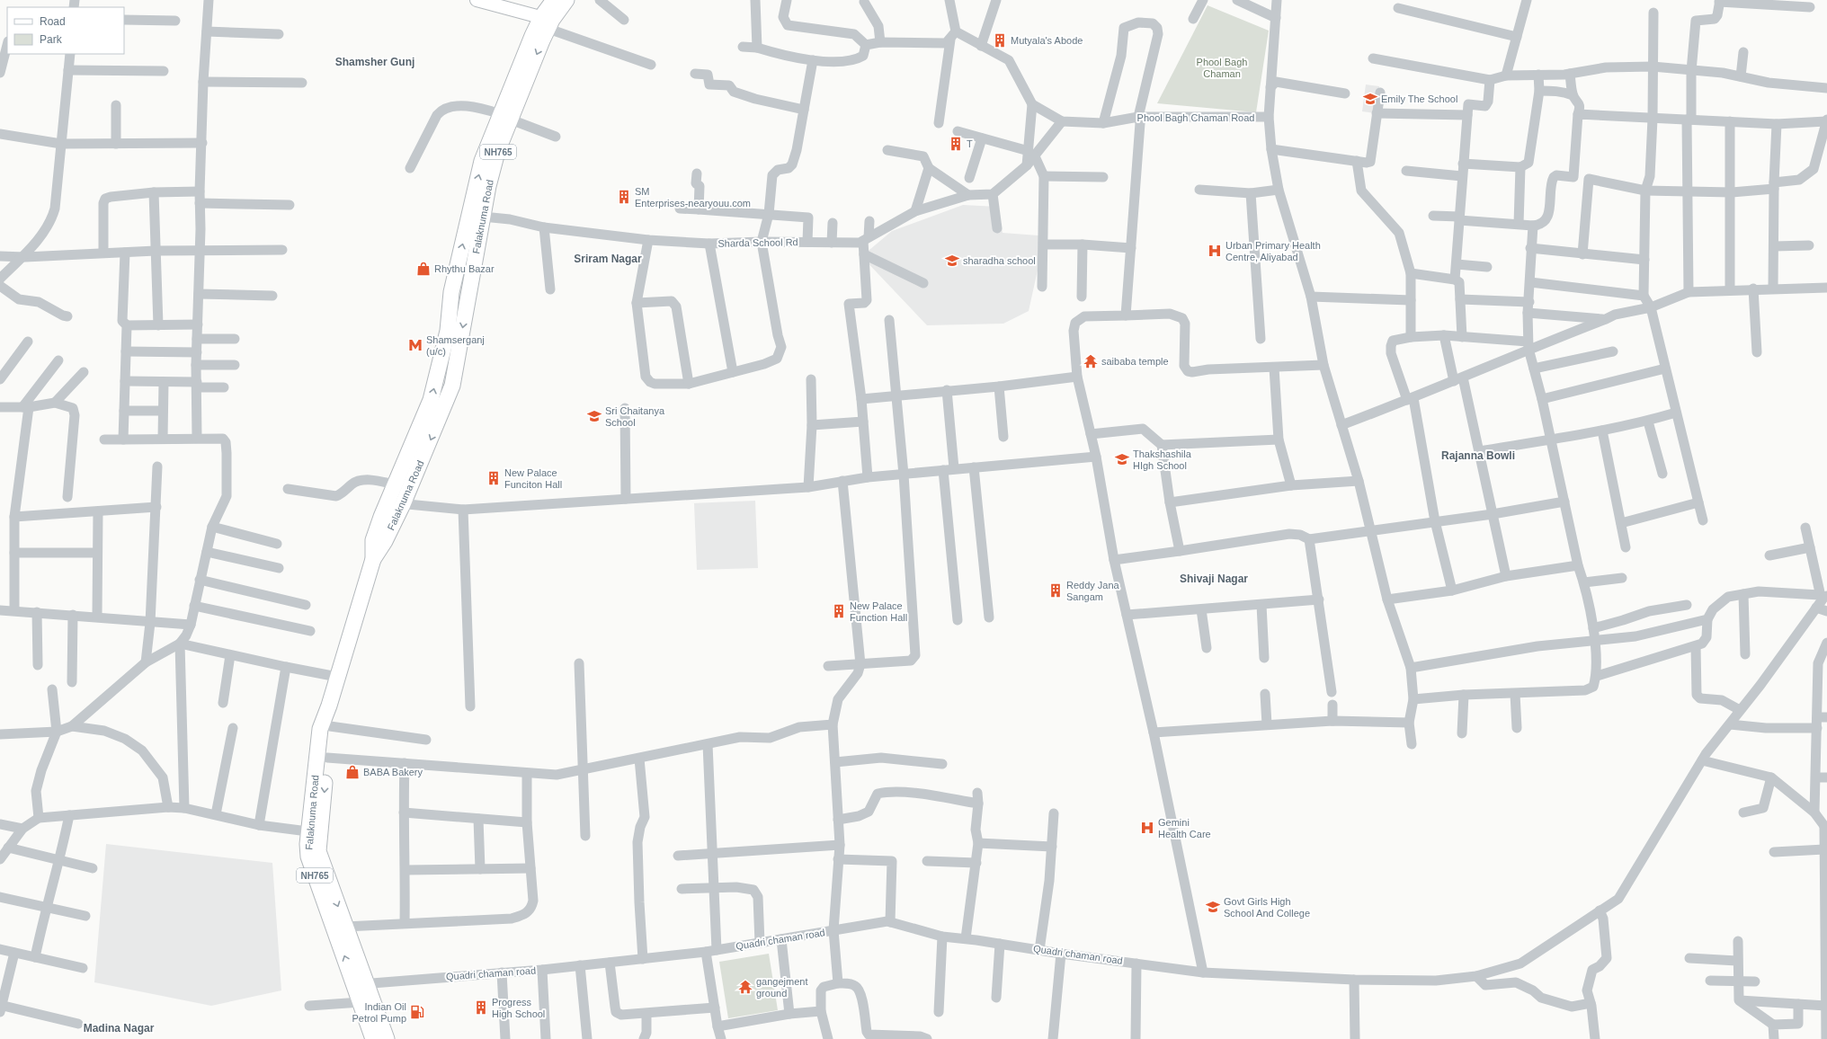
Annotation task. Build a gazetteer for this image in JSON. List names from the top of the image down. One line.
{"streets":{"highway":["NH765","Falaknuma Road"],"street":["Phool Bagh Chaman Road","Sharda School Rd","Quadri chaman road"]},"crossings":[["Falaknuma Road","Sharda School Rd"],["Falaknuma Road","Quadri chaman road"]],"districts":["Shamsher Gunj","Sriram Nagar","Rajanna Bowli","Shivaji Nagar","Madina Nagar"],"parks":["Phool Bagh Chaman"],"places":{"building":["Mutyala's Abode","T","SM Enterprises-nearyouu.com","New Palace Funciton Hall","Reddy Jana Sangam","New Palace Function Hall","Progress High School"],"school or university":["Emily The School","sharadha school","Sri Chaitanya School","Thakshashila HIgh School","Govt Girls High School And College"],"hospital":["Urban Primary Health Centre, Aliyabad","Gemini Health Care"],"shop":["Rhythu Bazar","BABA Bakery"],"metro station":["Shamserganj (u/c)"],"temple":["saibaba temple","gangejment ground"],"fuel station":["Indian Oil Petrol Pump"]},"legend":["Road","Park"]}
